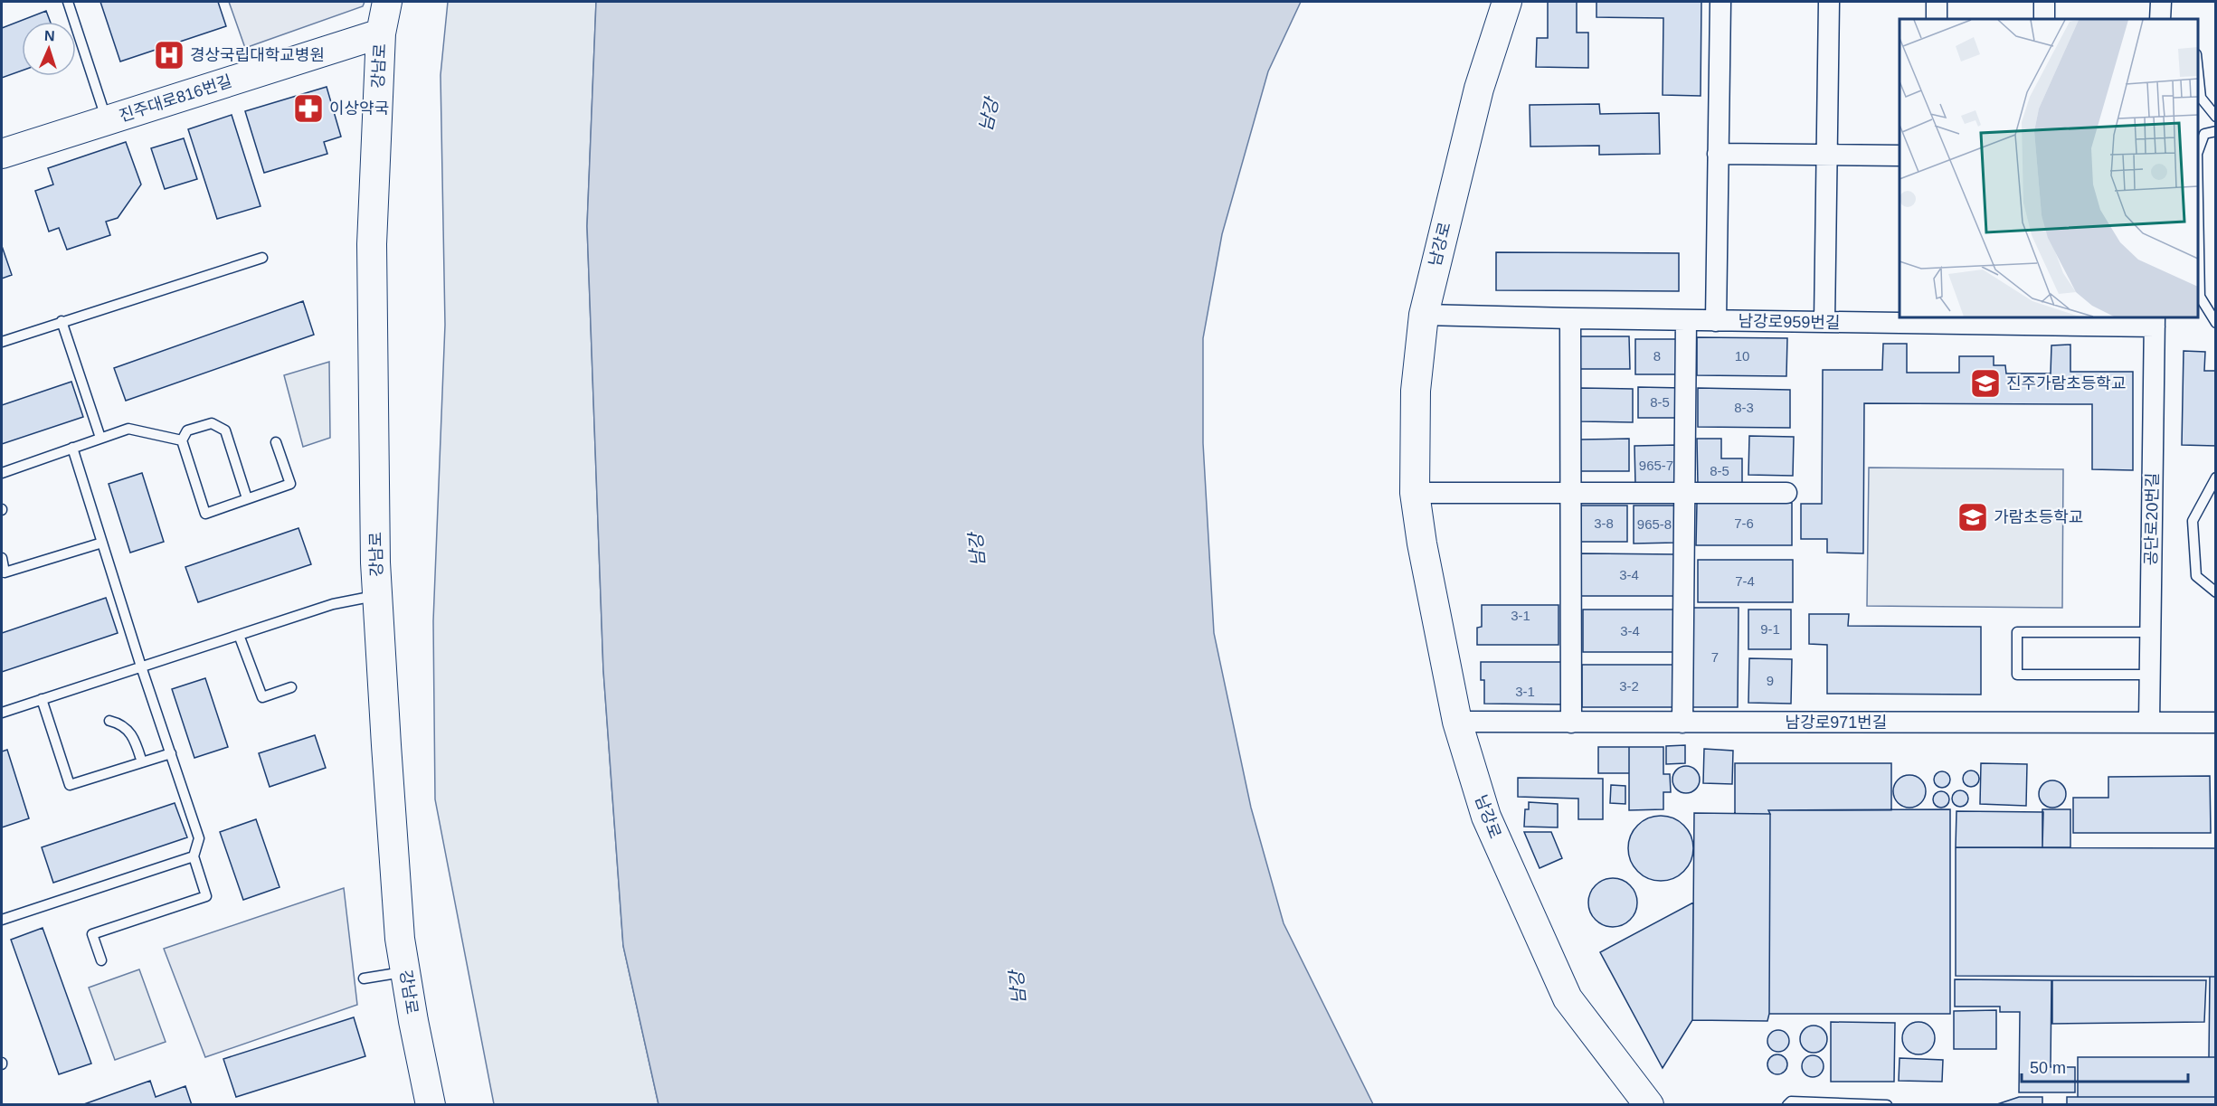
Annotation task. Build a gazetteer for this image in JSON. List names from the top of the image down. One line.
{"streets":{"street":["강남로","진주대로816번길","남강로","남강로959번길","공단로20번길","남강로971번길"]},"crossings":[["강남로","진주대로816번길"],["남강로","남강로959번길"],["남강로","남강로971번길"],["남강로959번길","공단로20번길"],["공단로20번길","남강로971번길"]],"water":["남강"],"places":{"hospital":["경상국립대학교병원"],"pharmacy":["이상약국"],"school or university":["진주가람초등학교","가람초등학교"]},"house_numbers":["8","10","8-5","8-3","965-7","8-5","3-8","7-6","965-8","3-4","7-4","3-1","9-1","3-4","7","9","3-2","3-1"],"scale_bar":"50 m","north":"top"}
